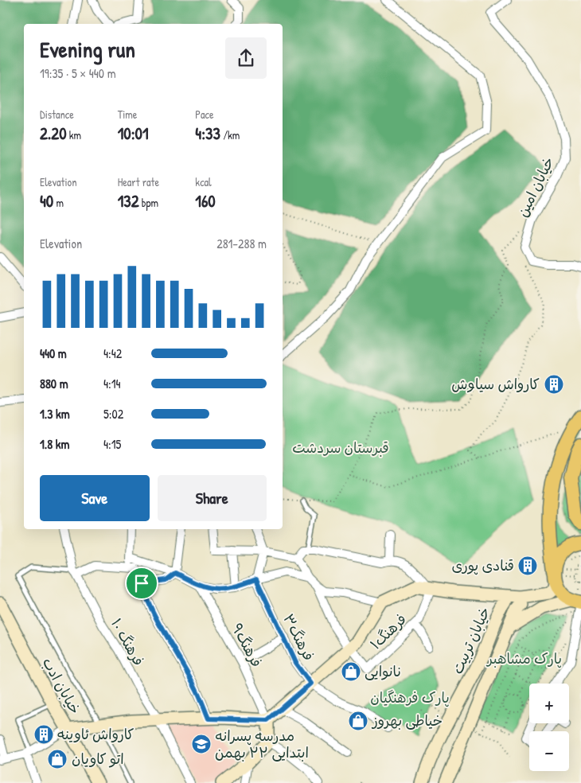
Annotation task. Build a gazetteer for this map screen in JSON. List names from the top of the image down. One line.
{"streets":{"street":["خیابان امین","فرهنگ۱","فرهنگ۳","خیابان تربیت","فرهنگ ۱۰","فرهنگ۹","خیابان ادب"]},"parks":["قبرستان سردشت","پارک مشاهبر","پارک فرهنگیان"],"places":{"building":["کارواش سیاوش","قنادی پوری","کارواش ئاوینه"],"shop":["نانوایی","خیاطی بهروز","اتو کاویان"],"school or university":["مدرسه پسرانه ابتدایی ۲۲ بهمن"]},"page":{"heading":["Evening run","19:35 · 5 × 440 m"],"stats":[["Distance","2.20 km"],["Time","10:01"],["Pace","4:33 /km"],["Elevation","40 m"],["Heart rate","132 bpm"],["kcal","160"]],"chart":["Elevation","281–288 m"],"list":[{"name":"440 m","note":"4:42"},{"name":"880 m","note":"4:14"},{"name":"1.3 km","note":"5:02"},{"name":"1.8 km","note":"4:15"}],"buttons":["Save","Share"],"map_buttons":["+","−"]}}
